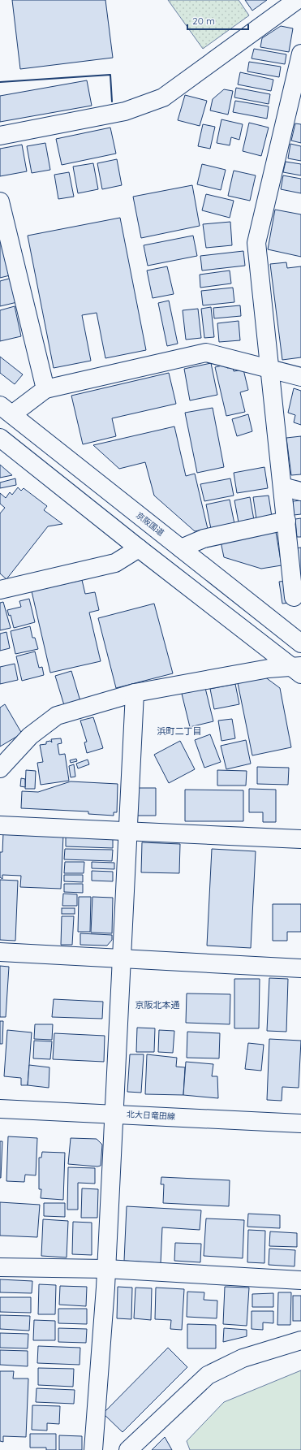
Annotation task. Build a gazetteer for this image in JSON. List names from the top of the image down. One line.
{"streets":{"main road":["京阪国道","北大日竜田線"]},"districts":["浜町二丁目","京阪北本通"],"scale_bar":"20 m"}
